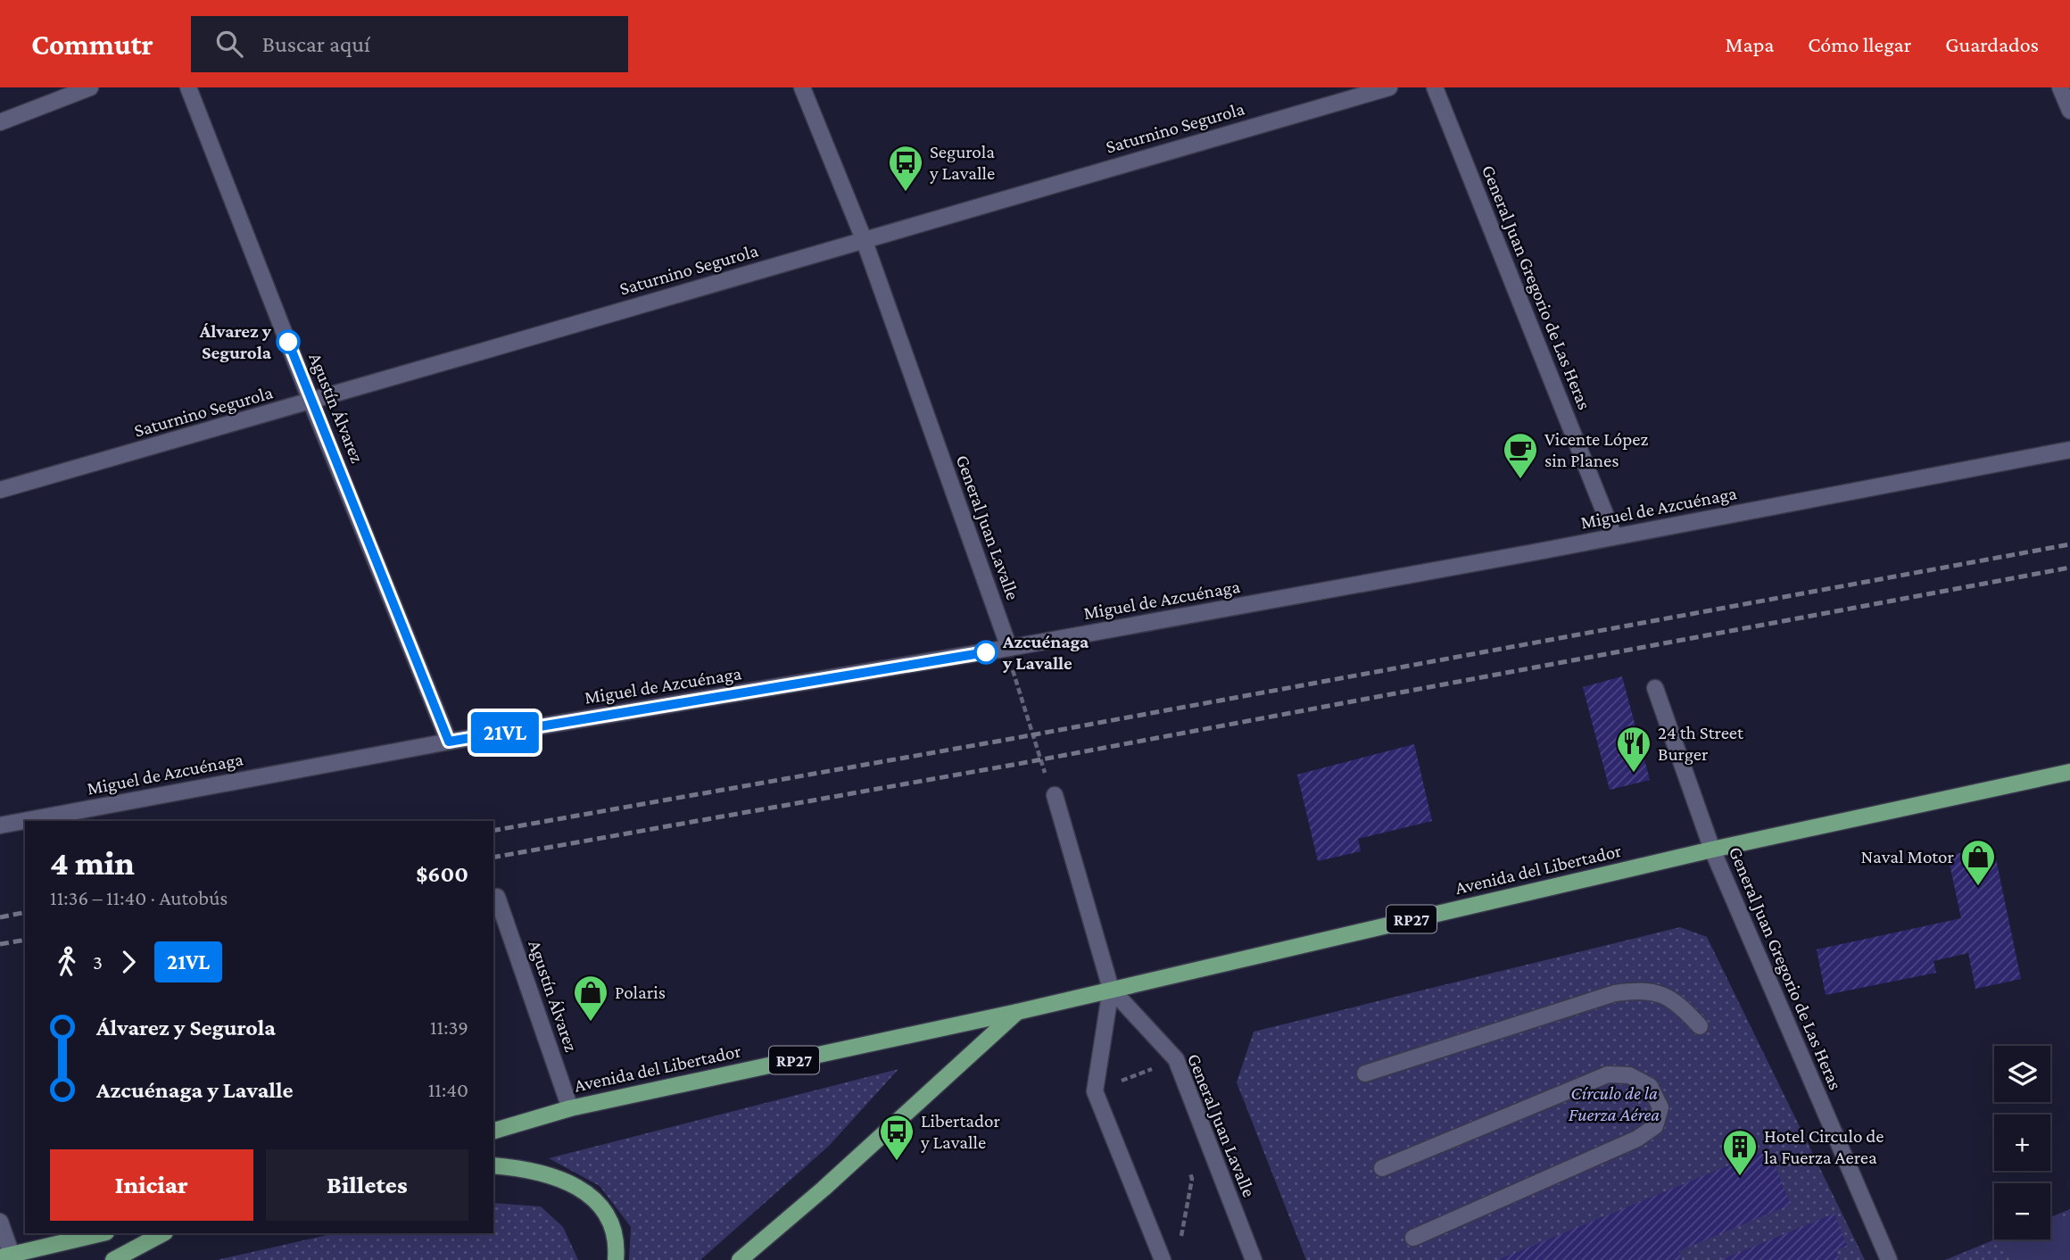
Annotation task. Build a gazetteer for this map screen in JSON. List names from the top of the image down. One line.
{"streets":{"main road":["Avenida del Libertador","RP27"],"street":["Saturnino Segurola","General Juan Gregorio de Las Heras","Agustín Álvarez","Miguel de Azcuénaga","General Juan Lavalle"]},"crossings":[["Saturnino Segurola","Agustín Álvarez"],["Saturnino Segurola","General Juan Lavalle"],["General Juan Gregorio de Las Heras","Miguel de Azcuénaga"],["General Juan Gregorio de Las Heras","Avenida del Libertador"],["Agustín Álvarez","Miguel de Azcuénaga"],["Agustín Álvarez","Avenida del Libertador"],["Miguel de Azcuénaga","General Juan Lavalle"],["General Juan Lavalle","Avenida del Libertador"]],"parks":["Círculo de la Fuerza Aérea"],"places":{"bus stop":["Segurola y Lavalle","Libertador y Lavalle"],"other":["Álvarez y Segurola","Azcuénaga y Lavalle"],"cafe":["Vicente López sin Planes"],"restaurant":["24 th Street Burger"],"shop":["Naval Motor","Polaris"],"building":["Hotel Circulo de la Fuerza Aerea"]},"lines":["bus line 21VL"],"page":{"header":"Commutr","search":"Buscar aquí","nav":["Mapa","Cómo llegar","Guardados"],"on_map":"21VL","heading":["4 min","11:36 – 11:40 · Autobús","$600"],"legs":["3","21VL"],"list":[{"name":"Álvarez y Segurola","value":"11:39"},{"name":"Azcuénaga y Lavalle","value":"11:40"}],"map_buttons":["+","−"],"buttons":["Iniciar","Billetes"]}}
